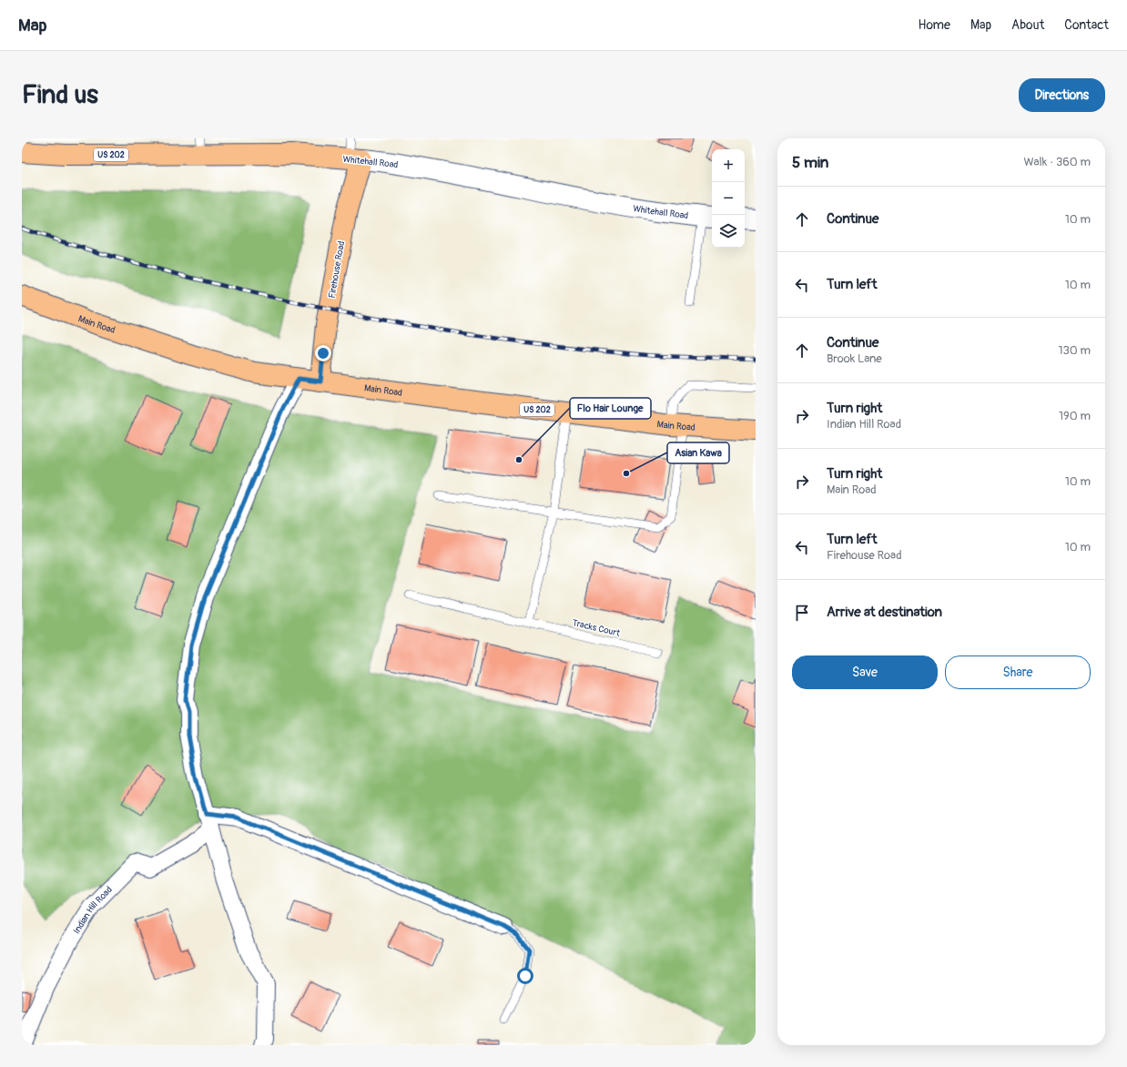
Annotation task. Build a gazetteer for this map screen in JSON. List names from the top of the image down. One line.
{"streets":{"main road":["US 202","Whitehall Road","Firehouse Road","Main Road"],"street":["Indian Hill Road"],"lane":["Tracks Court"]},"crossings":[["Whitehall Road","Firehouse Road"],["Firehouse Road","Main Road"]],"places":["Flo Hair Lounge","Asian Kawa"],"page":{"header":"Map","nav":["Home","Map","About","Contact"],"buttons":["Directions",["Save","Share"]],"title":"Find us","heading":["5 min","Walk · 360 m"],"map_buttons":["+","−"],"list":[["Continue","10 m"],["Turn left","10 m"],["Continue","Brook Lane","130 m"],["Turn right","Indian Hill Road","190 m"],["Turn right","Main Road","10 m"],["Turn left","Firehouse Road","10 m"],"Arrive at destination"]}}
